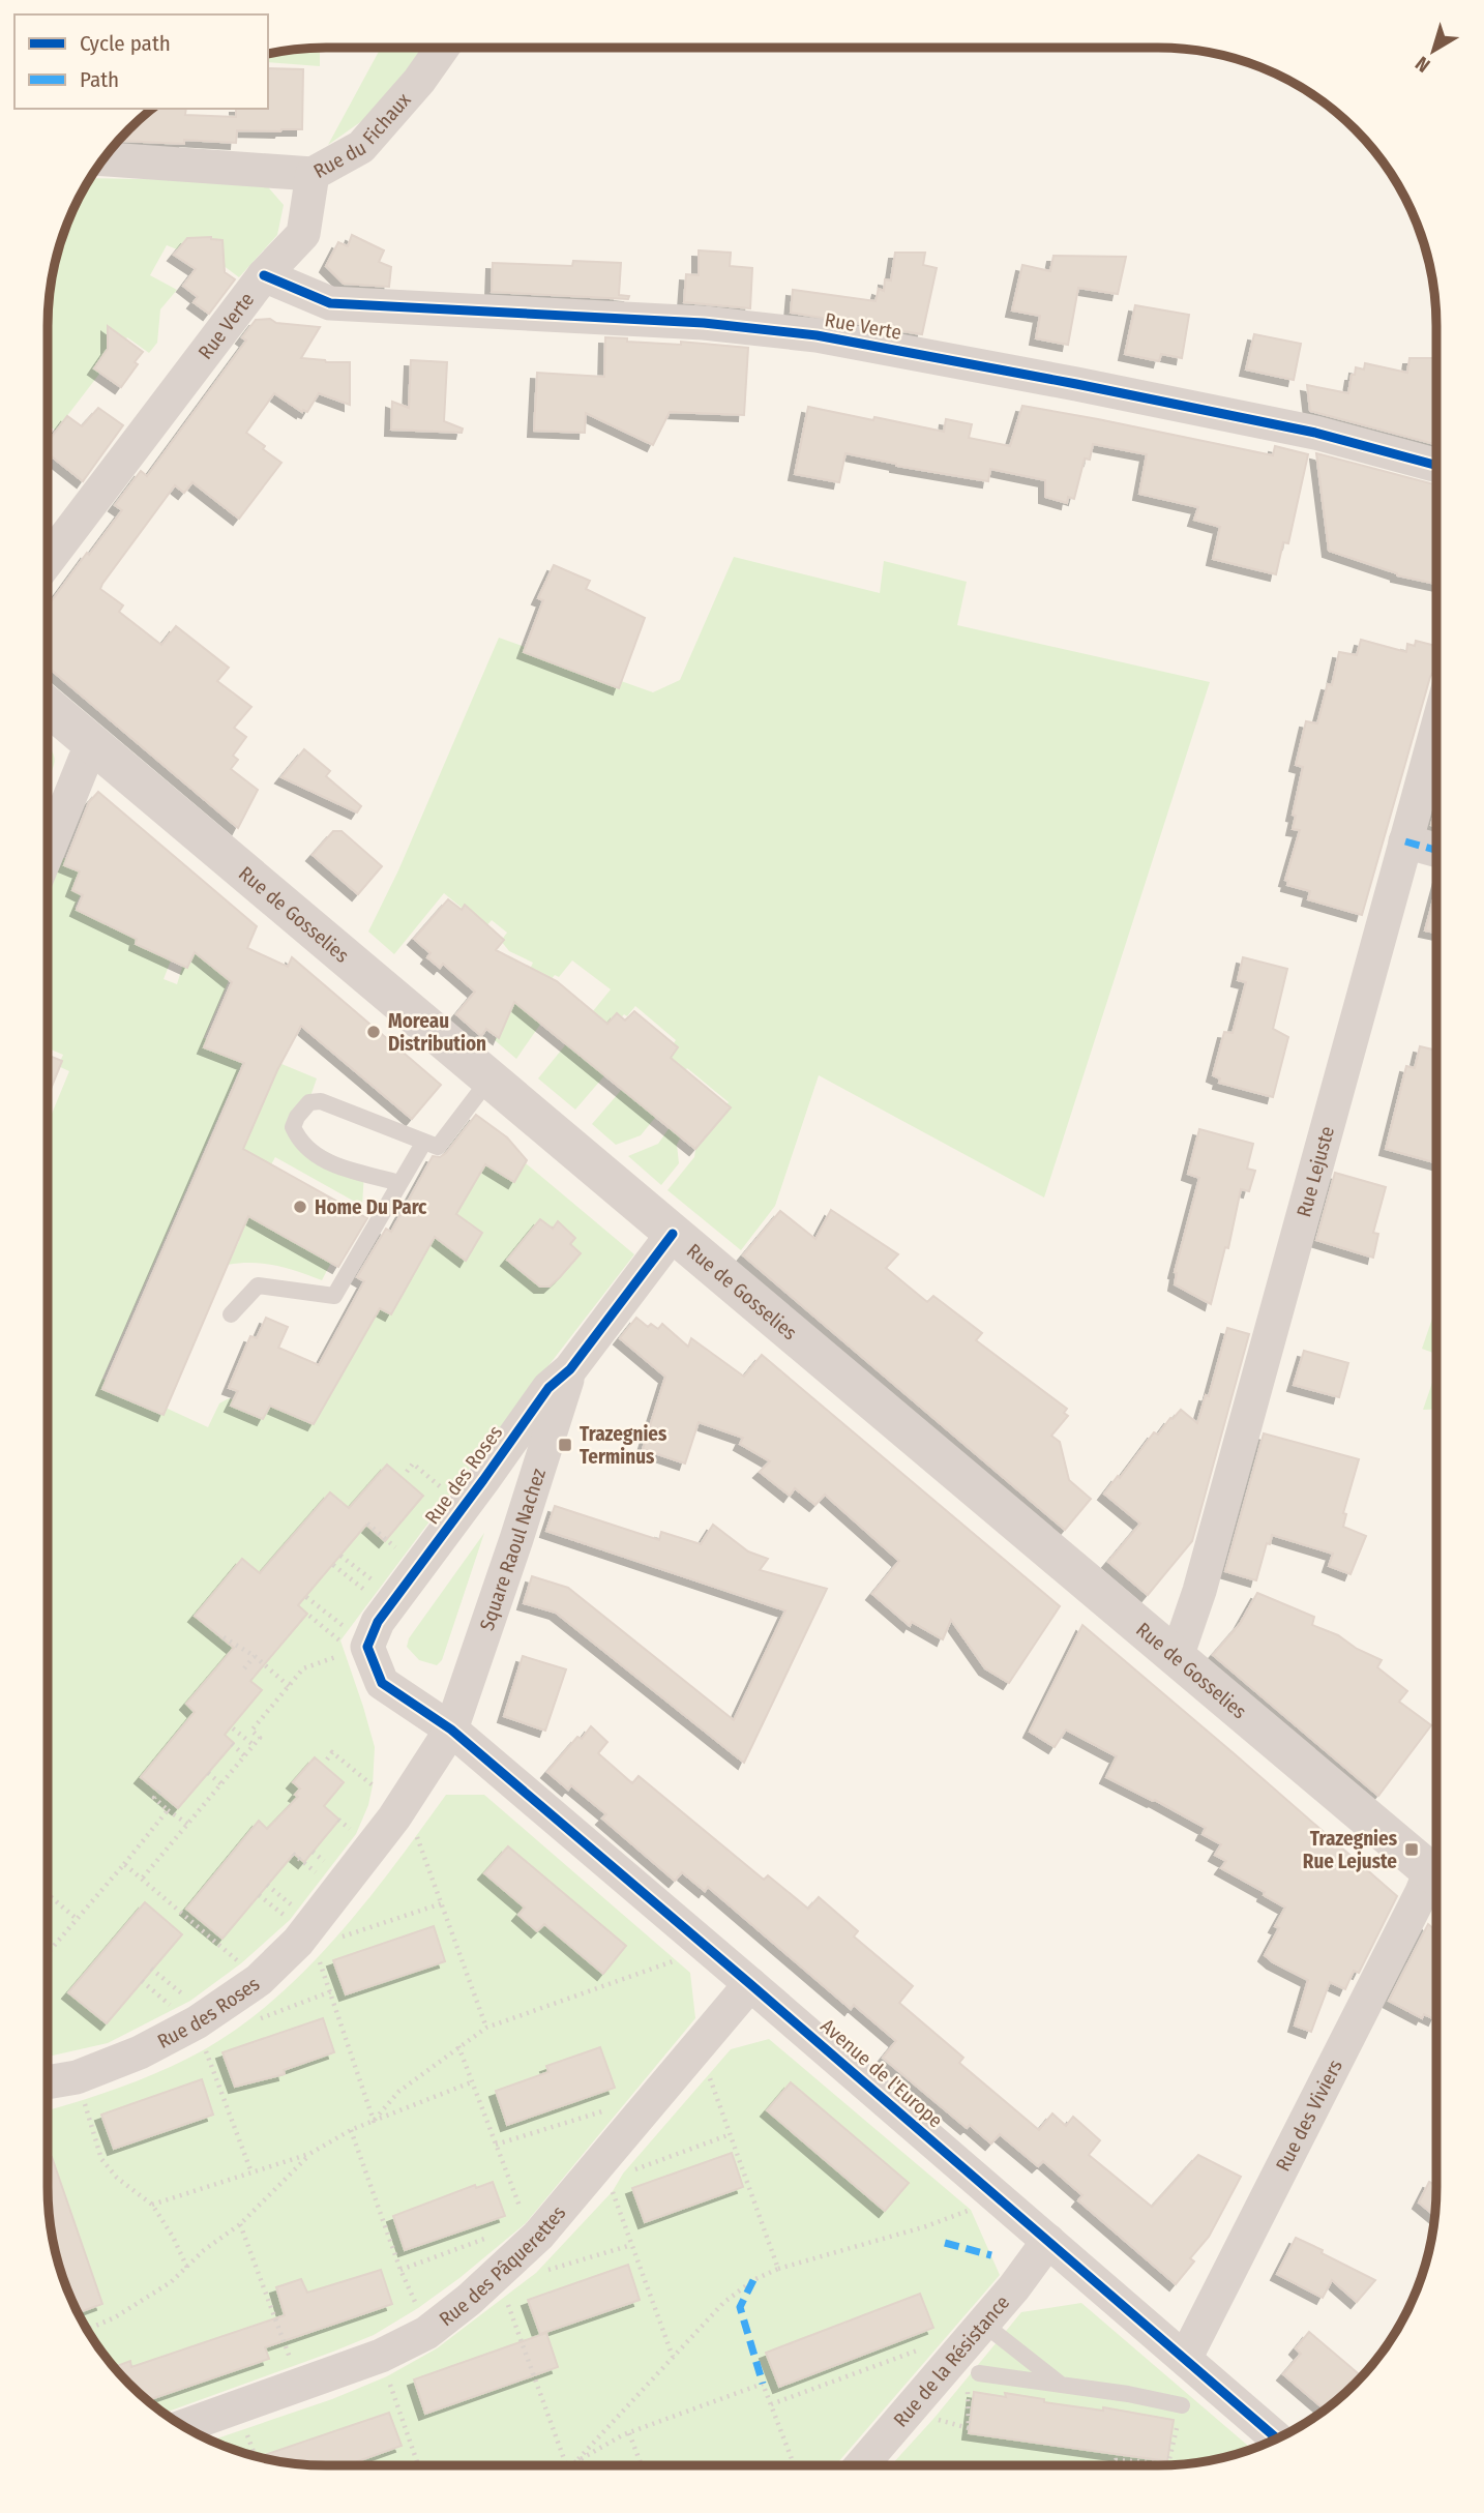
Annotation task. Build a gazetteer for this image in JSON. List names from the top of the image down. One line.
{"streets":{"main road":["Rue de Gosselies"],"street":["Rue du Fichaux","Rue Verte","Rue Lejuste","Rue des Roses","Square Raoul Nachez","Avenue de l'Europe","Rue des Viviers","Rue des Pâquerettes","Rue de la Résistance"]},"crossings":[["Rue du Fichaux","Rue Verte"],["Rue de Gosselies","Rue Lejuste"],["Rue de Gosselies","Rue des Roses"],["Rue des Roses","Square Raoul Nachez"],["Rue des Roses","Avenue de l'Europe"],["Square Raoul Nachez","Avenue de l'Europe"],["Avenue de l'Europe","Rue des Viviers"],["Avenue de l'Europe","Rue des Pâquerettes"],["Avenue de l'Europe","Rue de la Résistance"]],"places":{"other":["Moreau Distribution","Home Du Parc"],"transit":["Trazegnies Terminus","Trazegnies Rue Lejuste"]},"legend":["Cycle path","Path"],"north":"bottom left"}
